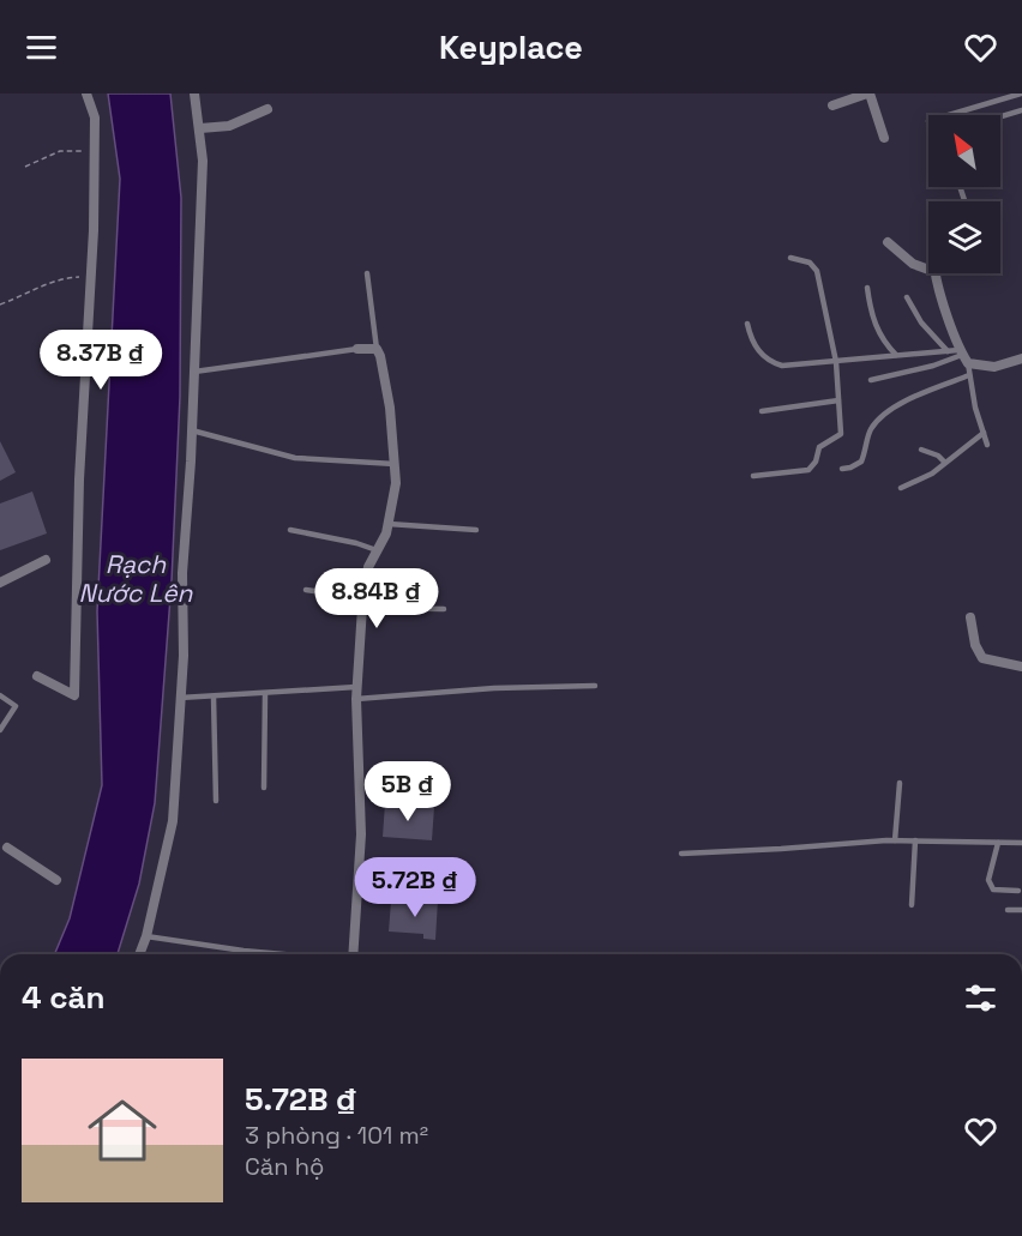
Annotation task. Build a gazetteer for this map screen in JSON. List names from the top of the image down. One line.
{"water":["Rạch Nước Lên"],"north":"top left","page":{"header":"Keyplace","price":["8.37B ₫","8.84B ₫","5B ₫","5.72B ₫"],"heading":"4 căn","list":[{"name":"5.72B ₫","note":"3 phòng · 101 m² · Căn hộ"}]}}
